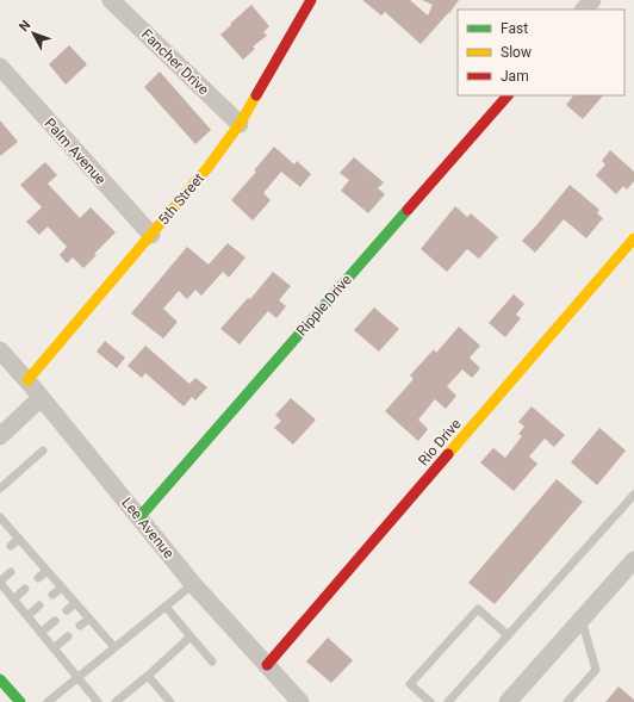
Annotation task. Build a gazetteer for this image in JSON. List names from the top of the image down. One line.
{"streets":{"main road":["5th Street","Ripple Drive","Rio Drive"],"street":["Fancher Drive","Palm Avenue","Lee Avenue"]},"crossings":[["Fancher Drive","5th Street"],["Palm Avenue","5th Street"],["5th Street","Lee Avenue"],["Ripple Drive","Lee Avenue"],["Rio Drive","Lee Avenue"]],"legend":["Fast","Slow","Jam"],"north":"top left"}
